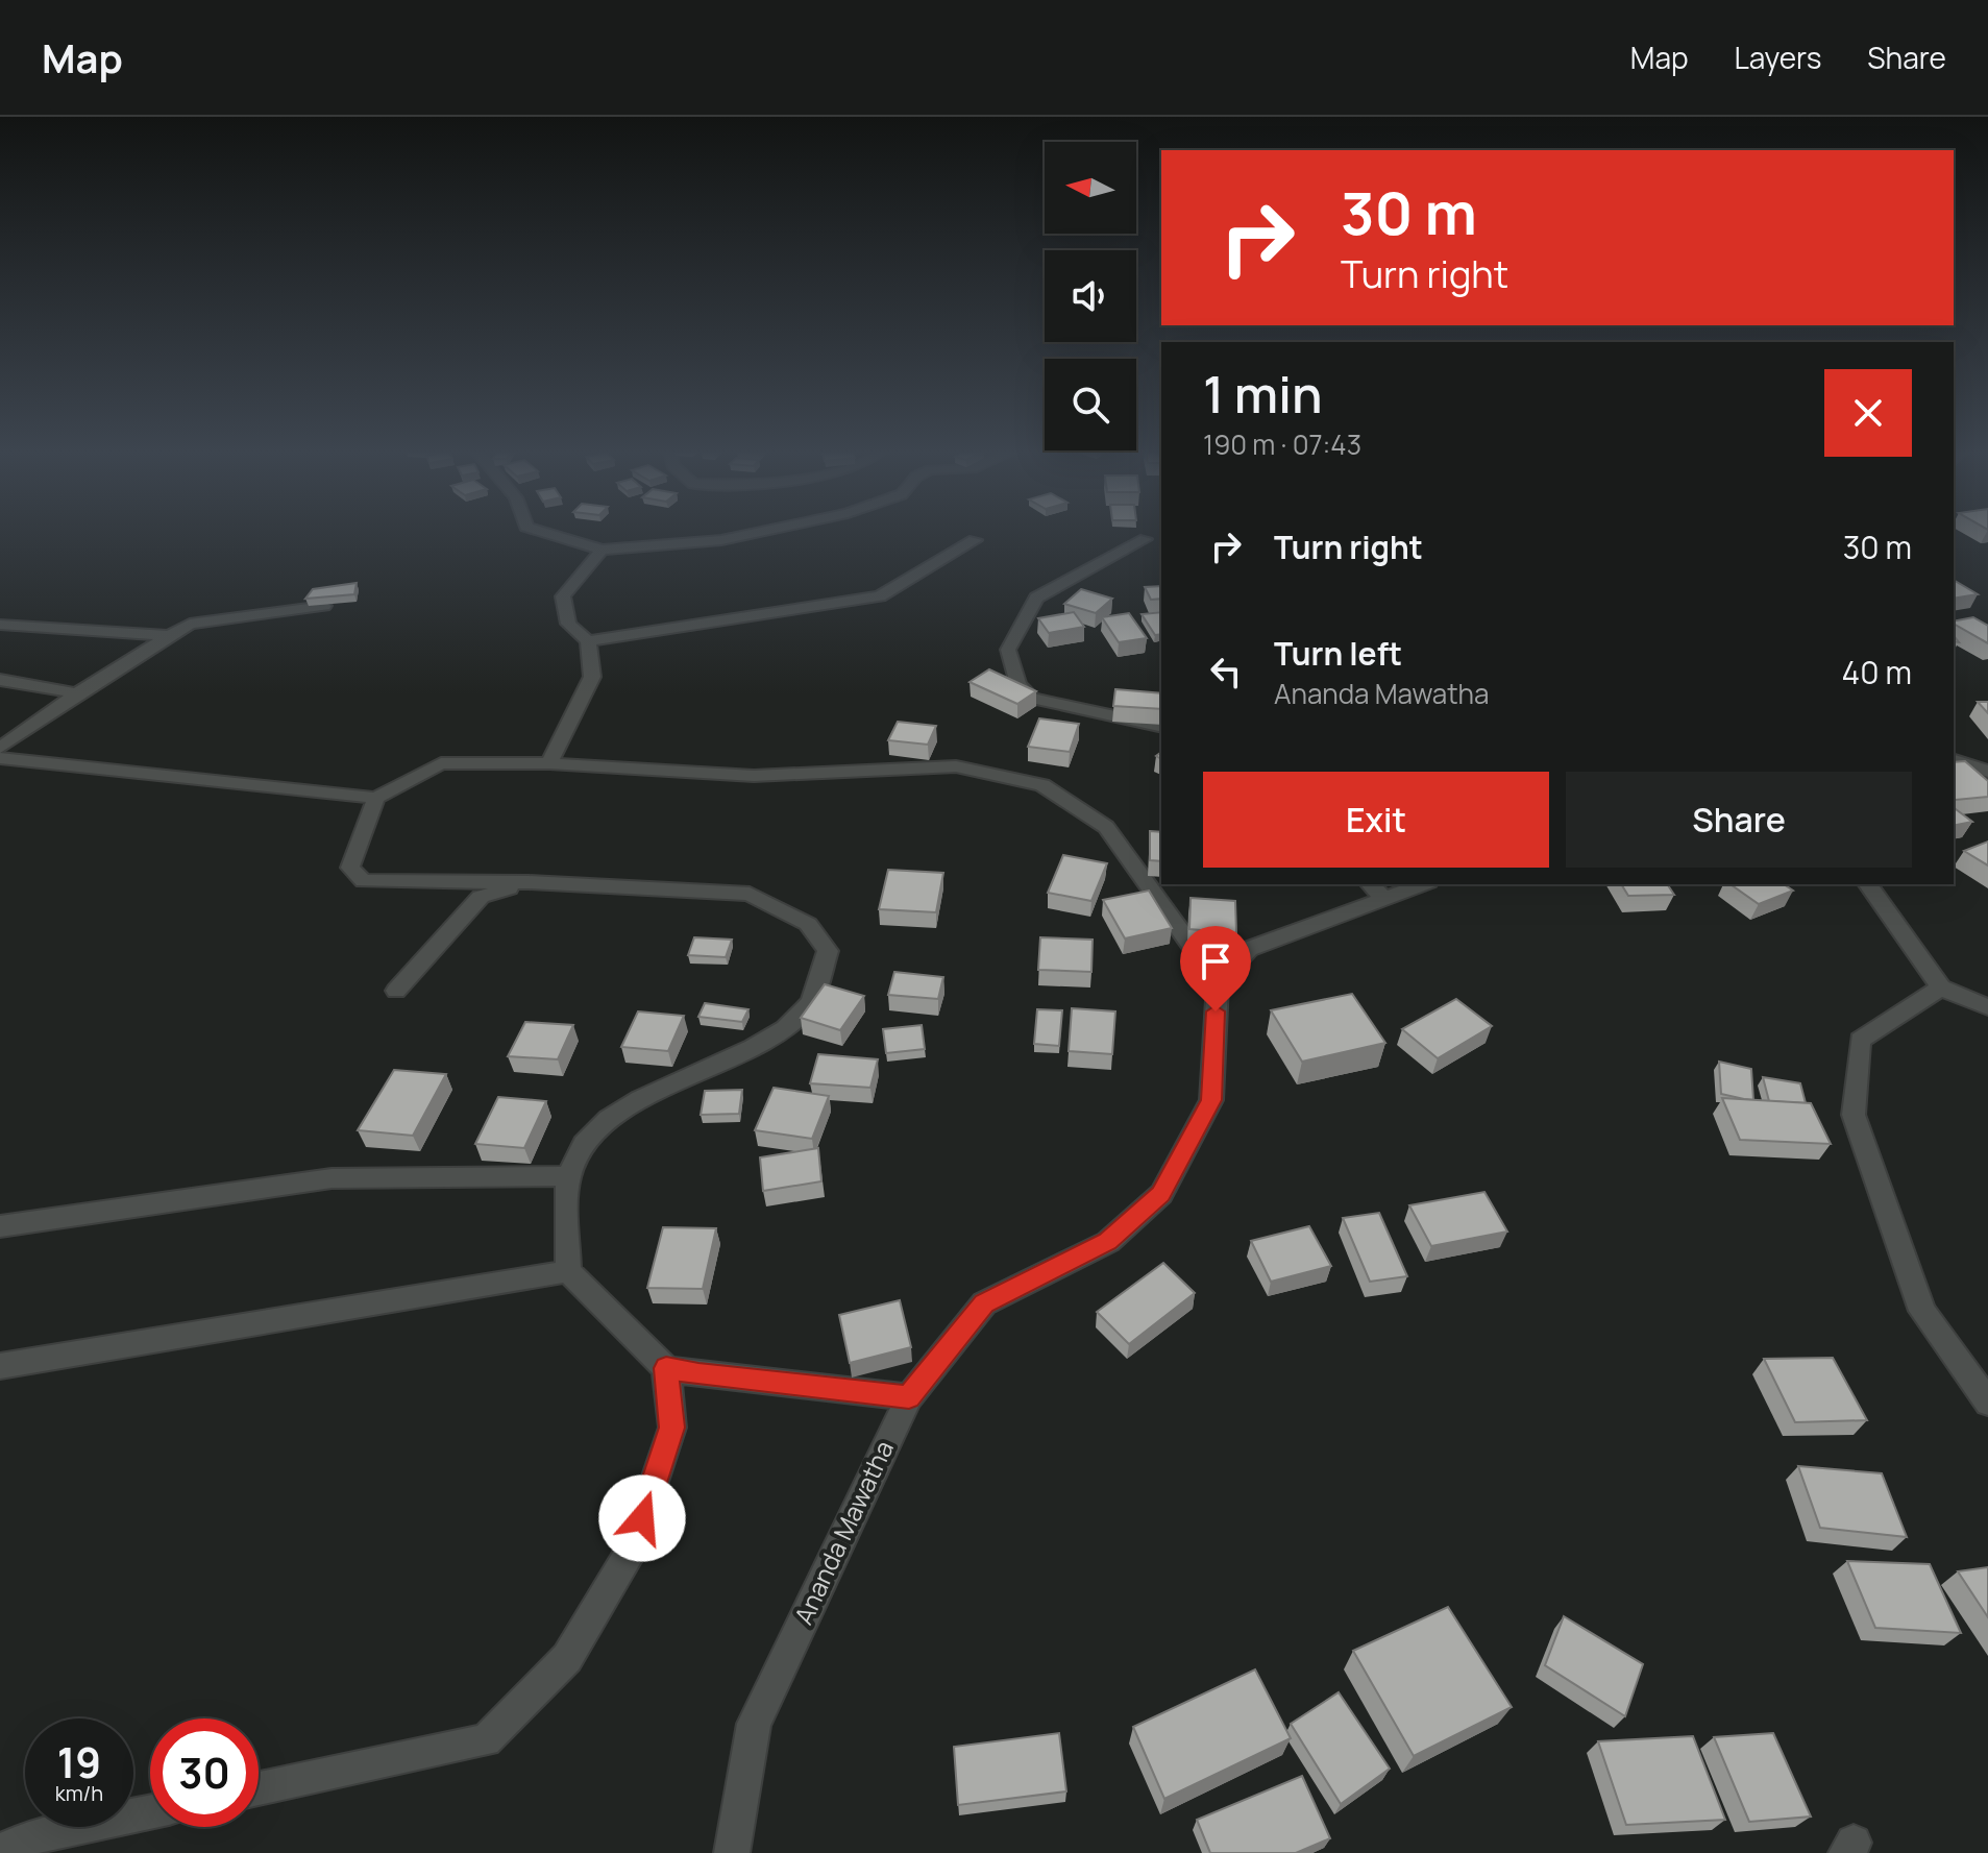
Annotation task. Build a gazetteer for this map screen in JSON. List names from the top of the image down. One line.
{"streets":{"street":["Ananda Mawatha"]},"north":"left","page":{"header":"Map","nav":["Map","Layers","Share"],"turn":["30 m","Turn right"],"heading":["1 min","190 m · 07:43"],"list":[{"name":"Turn right","value":"30 m"},{"name":"Turn left","note":"Ananda Mawatha","value":"40 m"}],"buttons":["Exit","Share"],"speed":"19 km/h","limit":"30"}}
